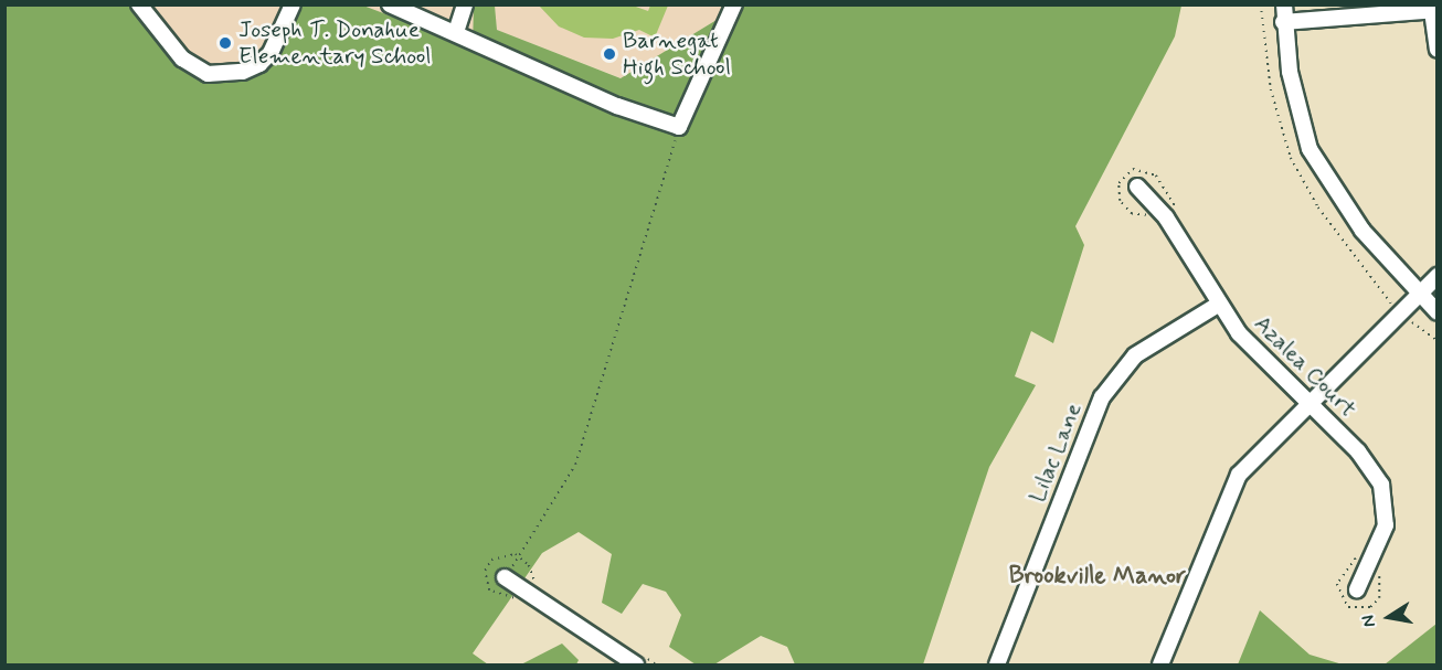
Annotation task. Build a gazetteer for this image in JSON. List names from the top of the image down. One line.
{"streets":{"street":["Azalea Court","Lilac Lane"]},"crossings":[["Azalea Court","Lilac Lane"]],"districts":["Brookville Manor"],"places":["Joseph T. Donahue Elementary School","Barnegat High School"],"north":"left"}
